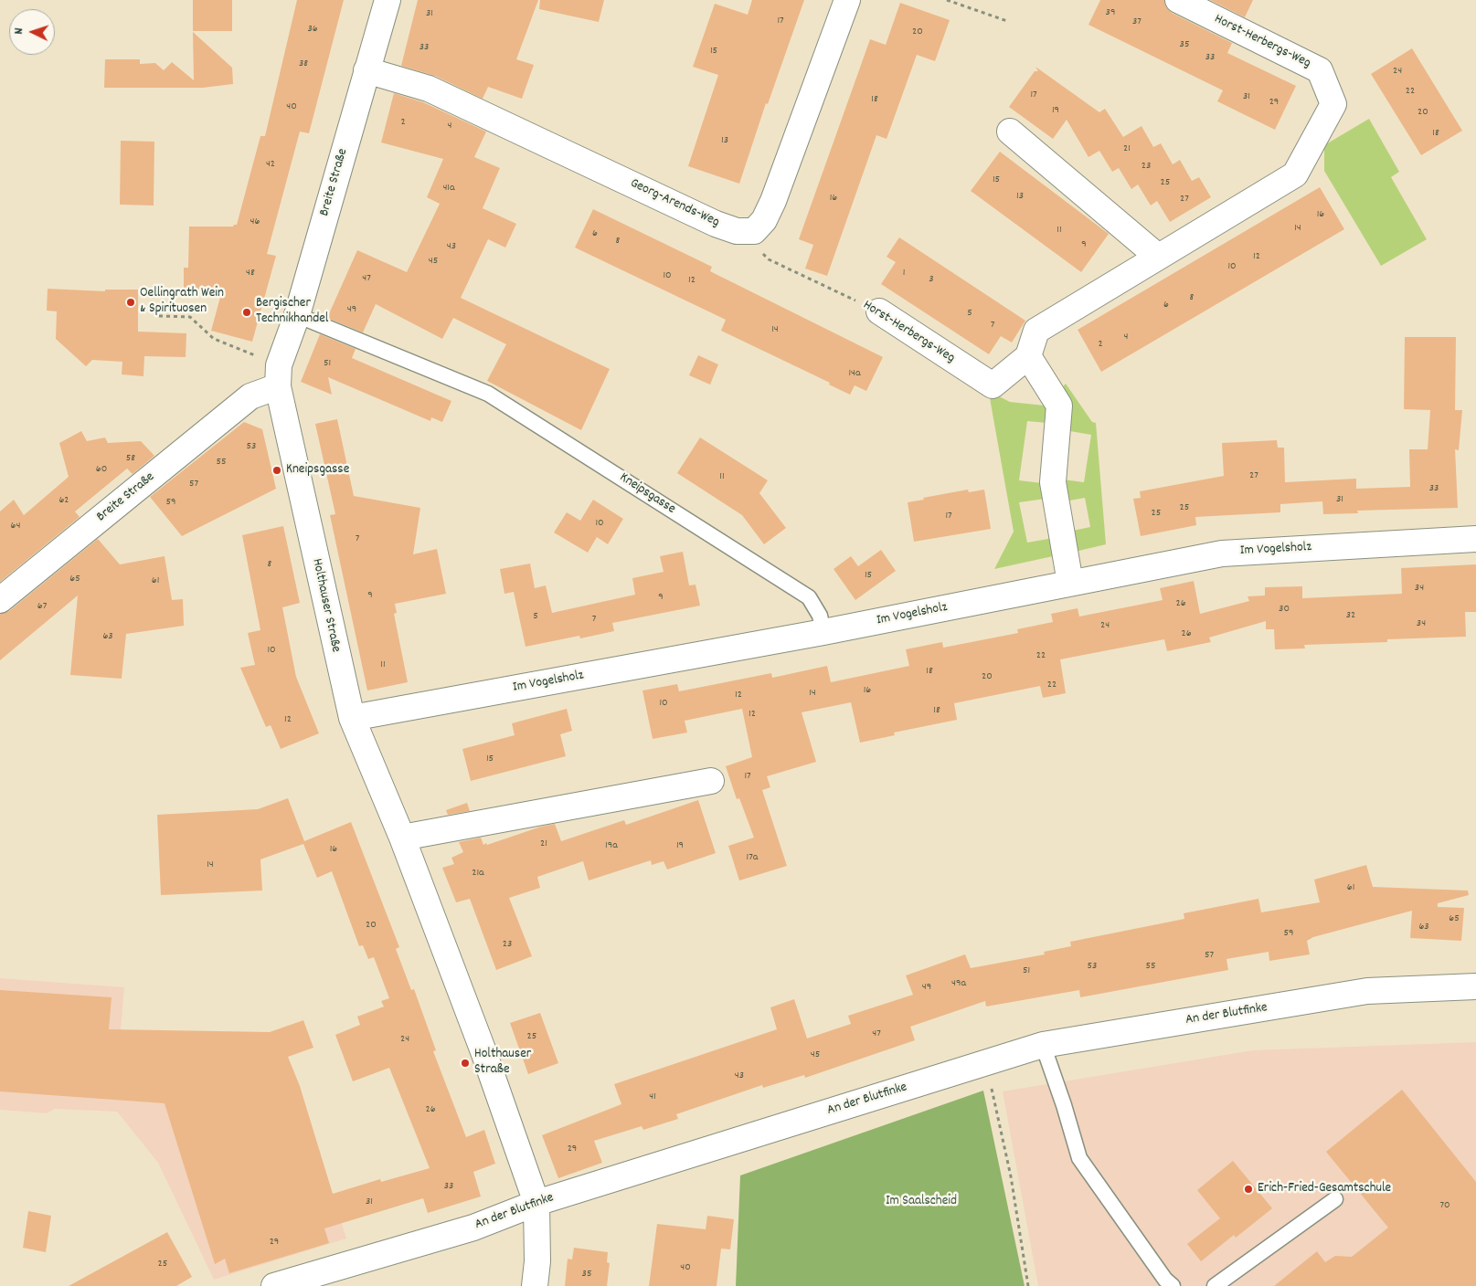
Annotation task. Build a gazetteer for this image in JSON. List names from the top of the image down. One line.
{"streets":{"street":["Horst-Herbergs-Weg","Breite Straße","Georg-Arends-Weg","Im Vogelsholz","Holthauser Straße","An der Blutfinke"],"lane":["Kneipsgasse"]},"crossings":[["Horst-Herbergs-Weg","Georg-Arends-Weg"],["Breite Straße","Georg-Arends-Weg"],["Breite Straße","Kneipsgasse"],["Breite Straße","Holthauser Straße"],["Kneipsgasse","Im Vogelsholz"],["Im Vogelsholz","Holthauser Straße"],["Holthauser Straße","An der Blutfinke"]],"parks":["Im Saalscheid"],"places":["Oellingrath Wein & Spirituosen","Bergischer Technikhandel","Kneipsgasse","Holthauser Straße","Erich-Fried-Gesamtschule"],"house_numbers":["39","31","17","37","36","20","35","33","15","33","38","24","22","17","31","18","29","40","19","20","2","4","18","13","21","42","23","15","25","41a","13","16","27","16","46","14","11","6","8","9","43","12","45","10","48","1","10","47","3","12","8","6","49","5","7","14","4","2","51","14a","53","58","55","60","27","11","57","33","31","62","59","25","25","17","10","64","7","8","15","65","61","34","9","9","26","67","30","32","5","7","34","24","26","63","10","22","11","18","20","22","16","14","12","10","18","12","12","15","17","21","19a","19","16","17a","14","21a","61","65","20","63","59","23","57","53","55","51","49a","49","47","25","24","45","43","41","26","29","33","31","70","29","25","40","35"],"north":"left"}
